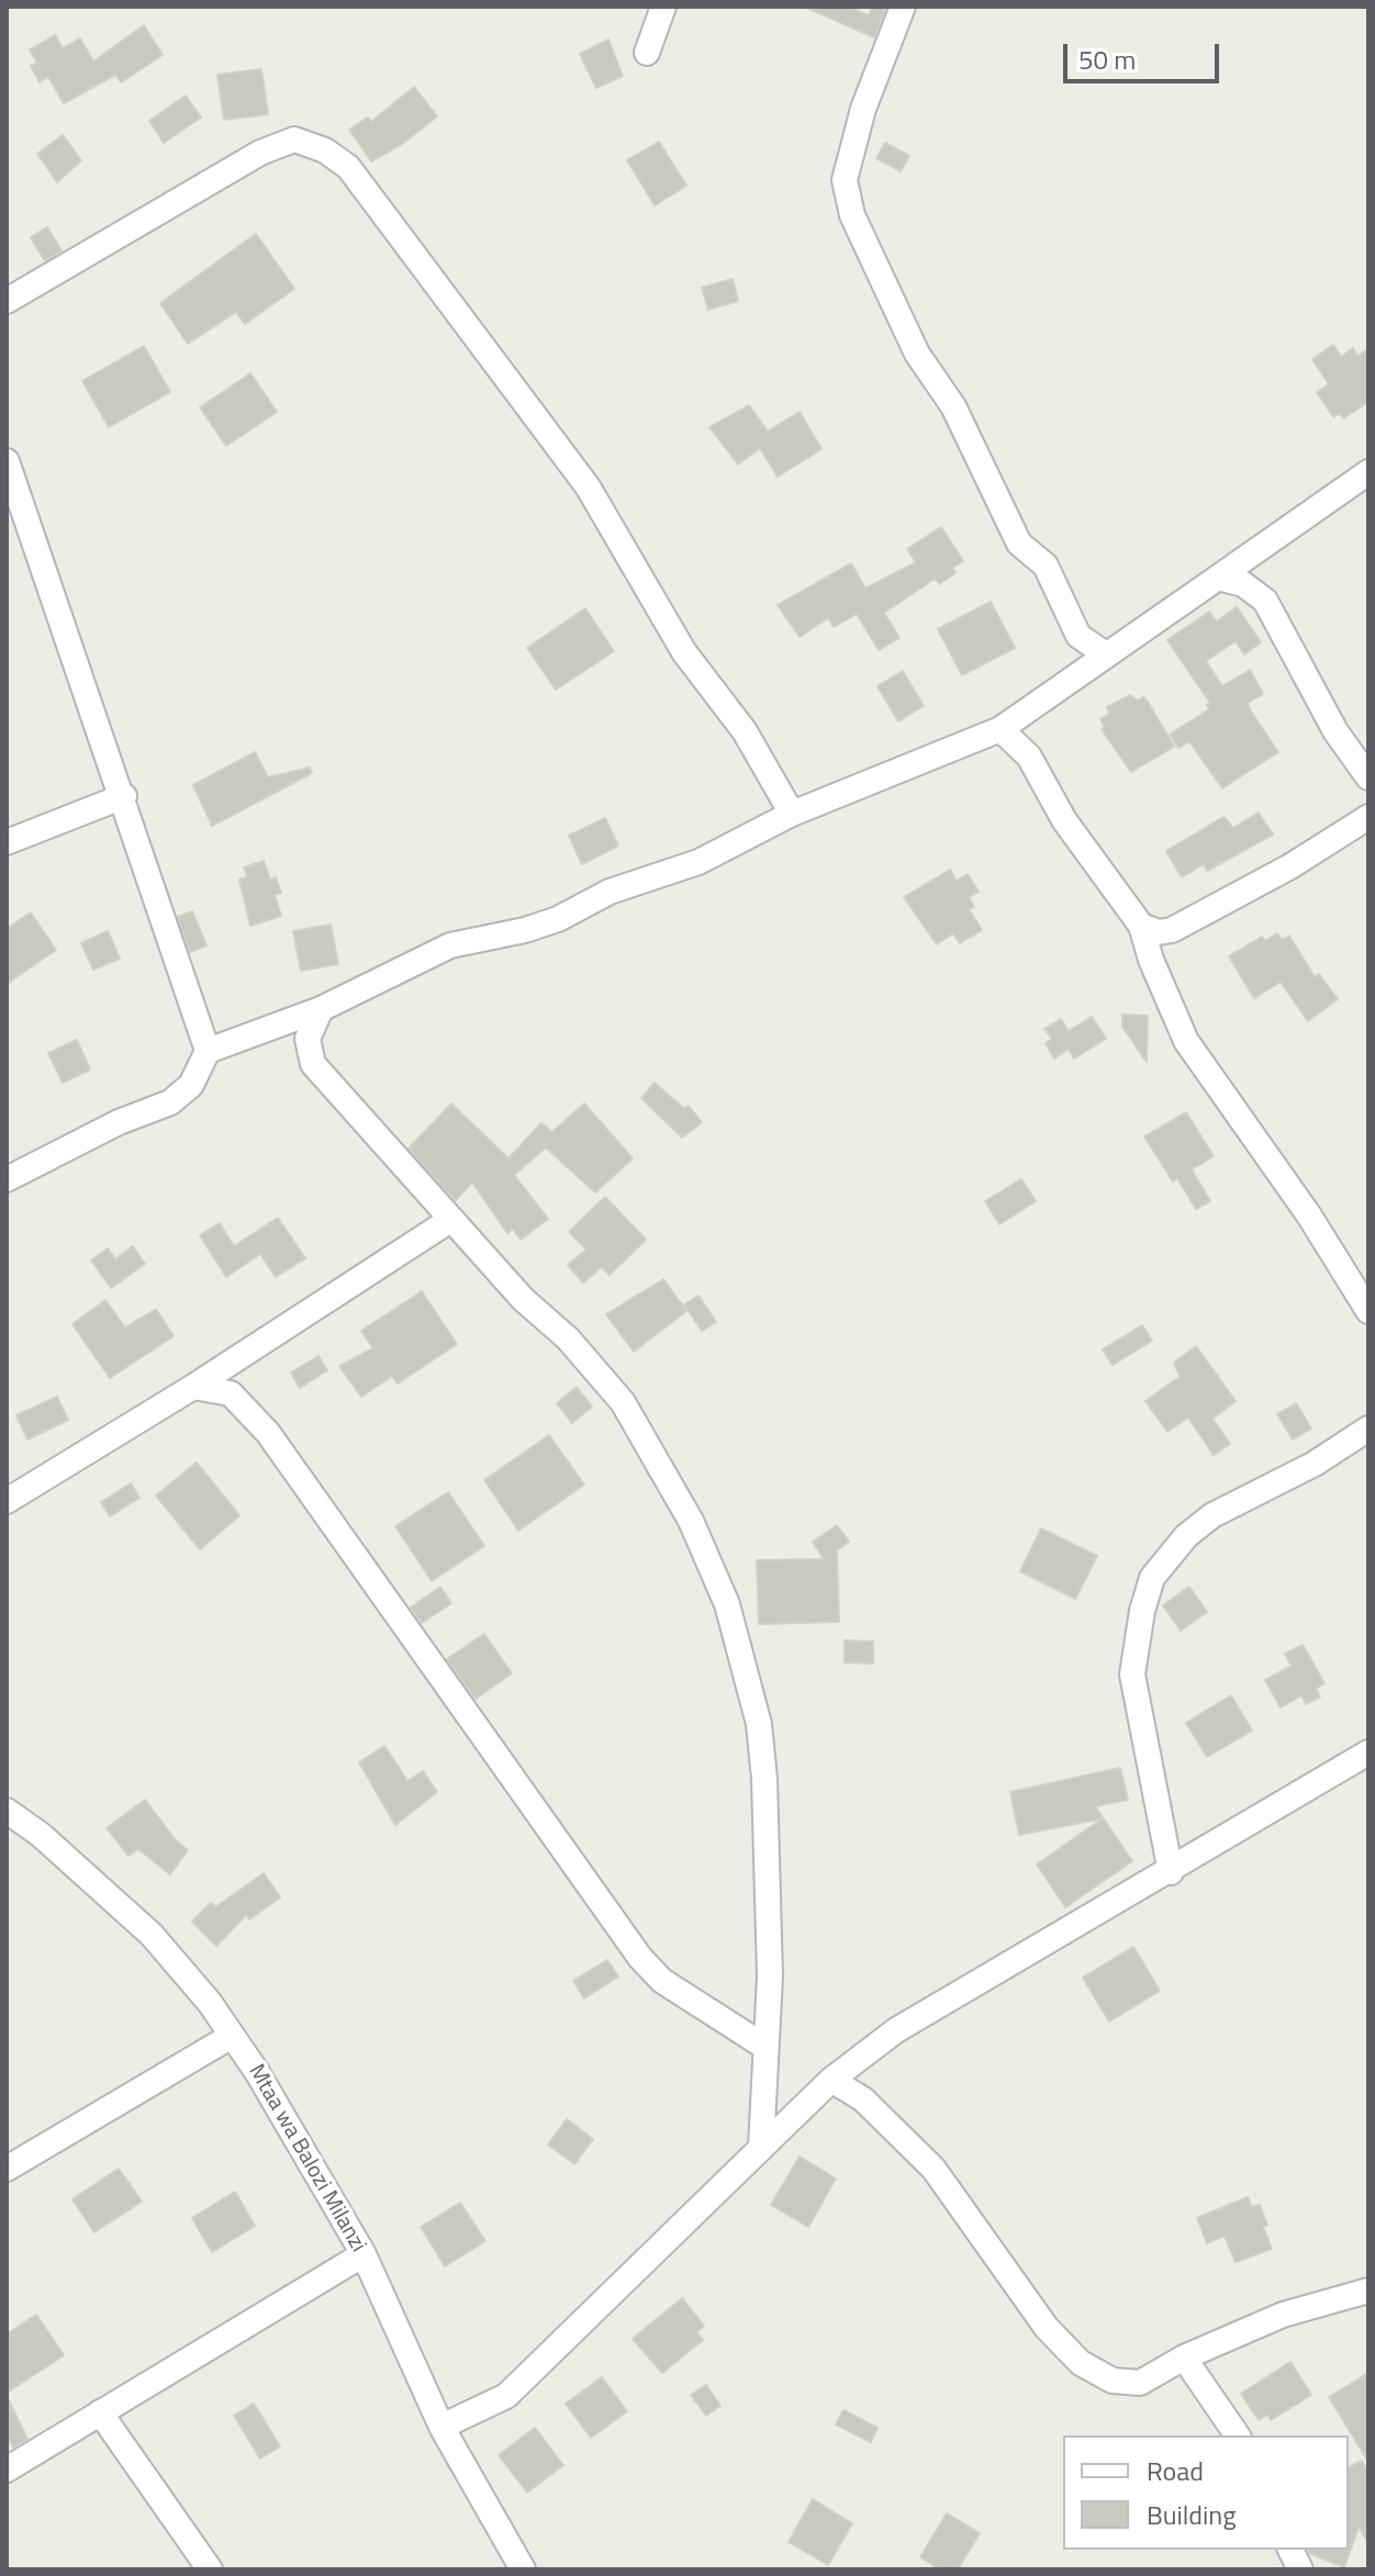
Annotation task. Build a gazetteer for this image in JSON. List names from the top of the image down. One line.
{"streets":{"street":["Mtaa wa Balozi Milanzi"]},"legend":["Road","Building"],"scale_bar":"50 m"}
